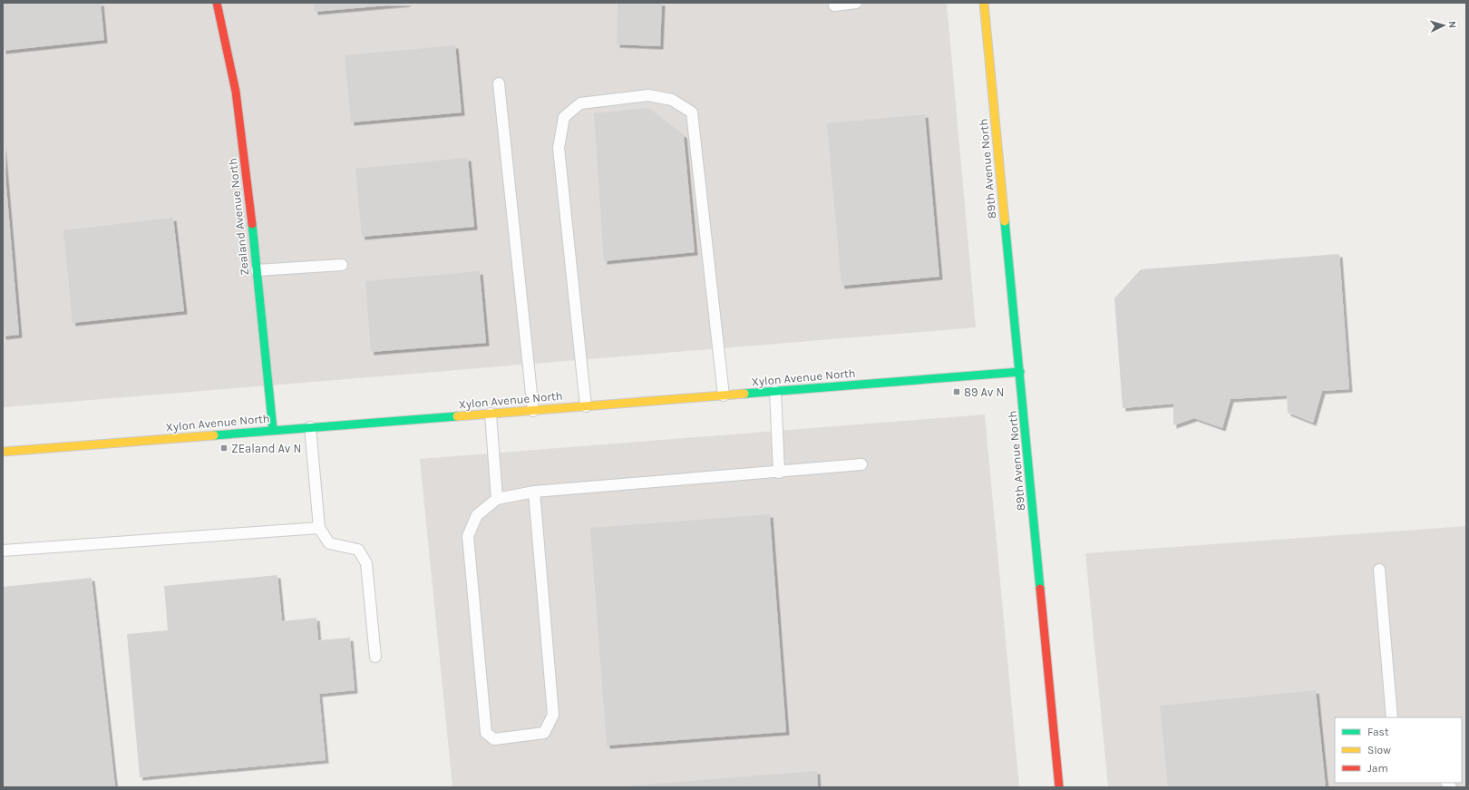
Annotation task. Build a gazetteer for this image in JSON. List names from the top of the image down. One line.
{"streets":{"street":["89th Avenue North","Zealand Avenue North","Xylon Avenue North"]},"crossings":[["89th Avenue North","Xylon Avenue North"],["Zealand Avenue North","Xylon Avenue North"]],"places":{"transit":["89 Av N","ZEaland Av N"]},"legend":["Fast","Slow","Jam"],"north":"right"}
